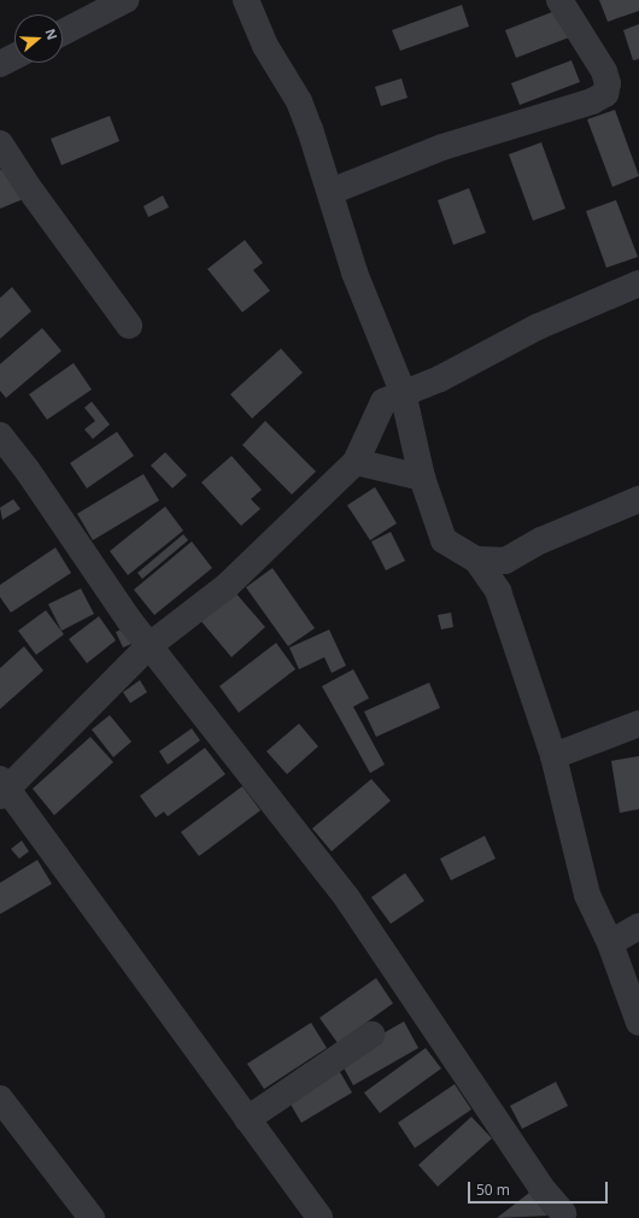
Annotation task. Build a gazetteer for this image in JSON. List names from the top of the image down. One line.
{"scale_bar":"50 m","north":"right"}
